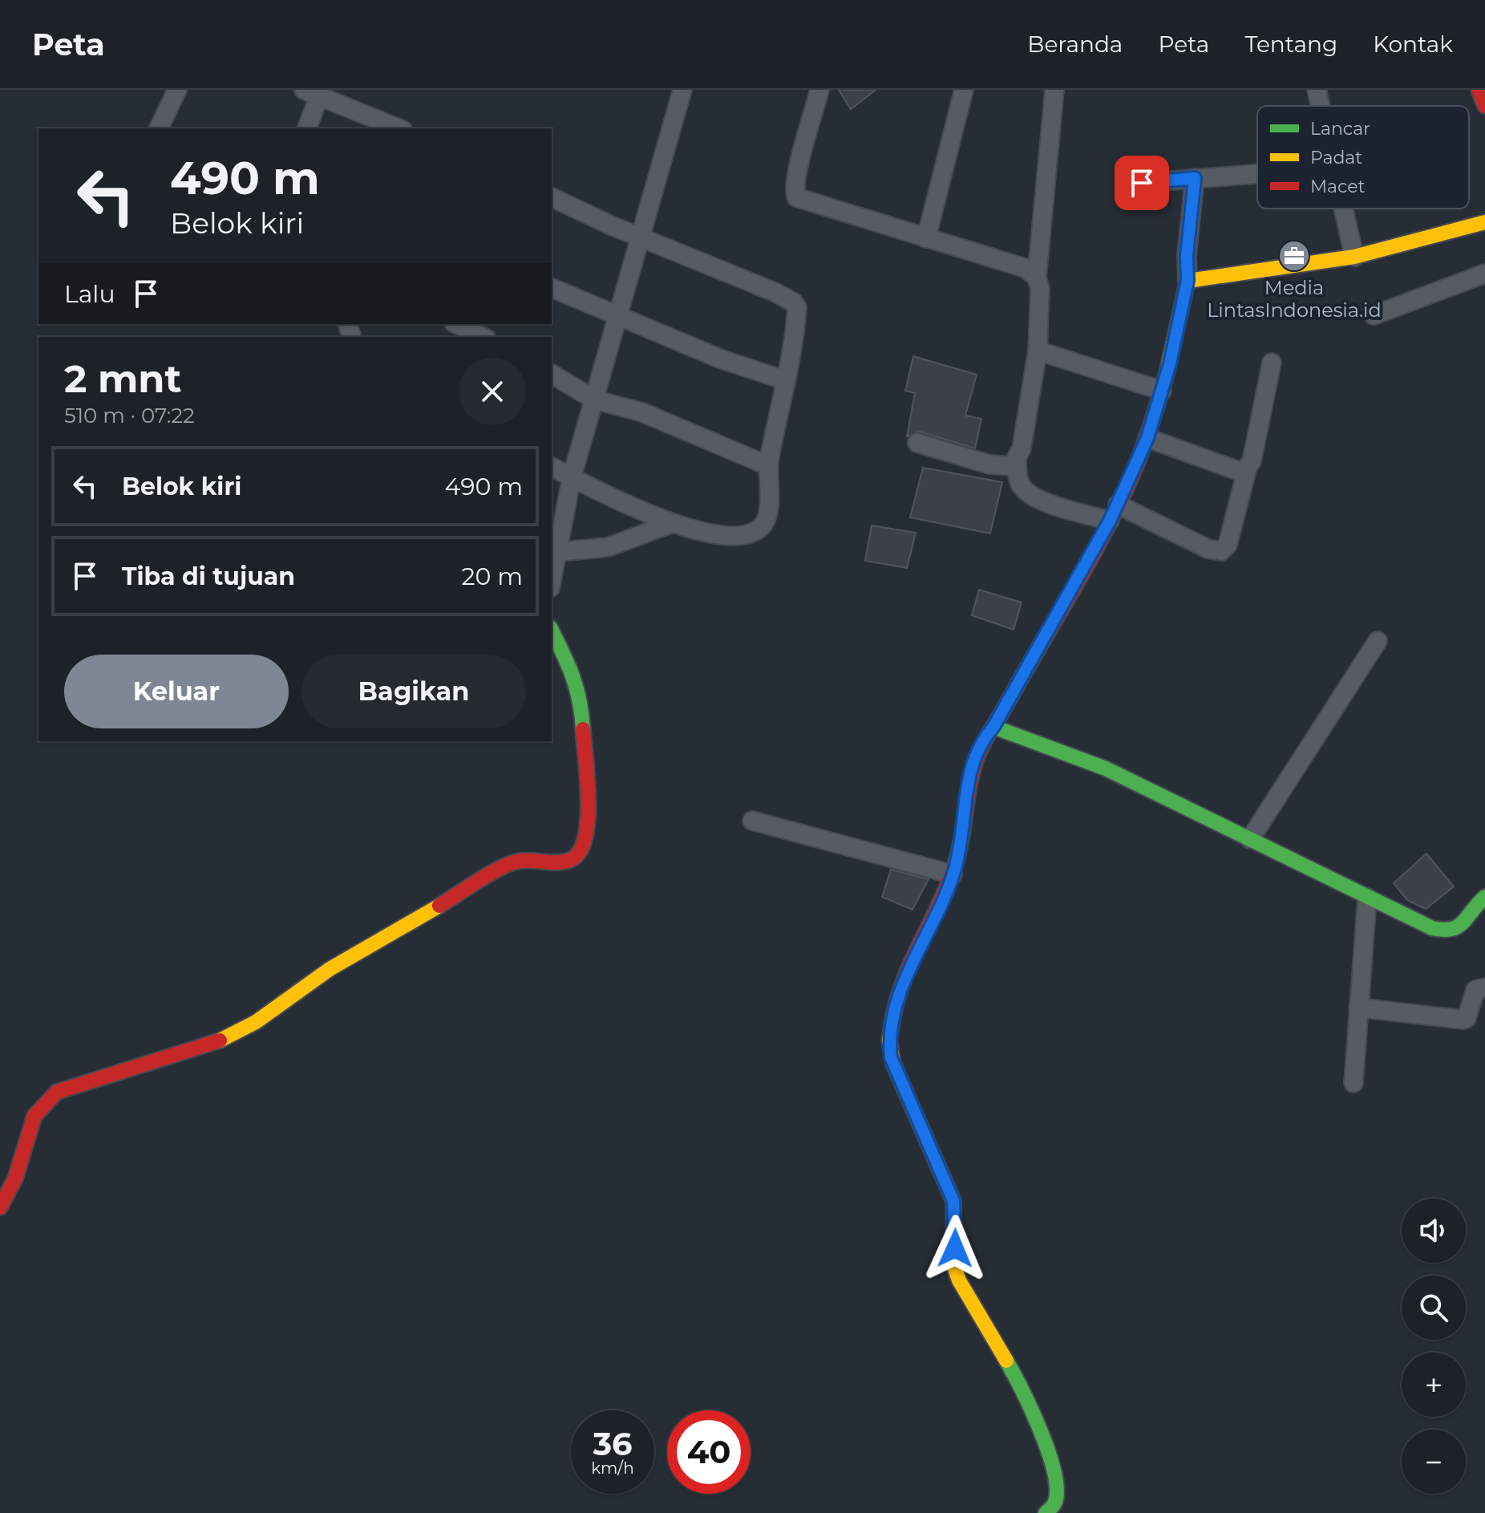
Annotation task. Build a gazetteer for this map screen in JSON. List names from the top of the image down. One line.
{"places":{"office":["Media LintasIndonesia.id"]},"legend":["Lancar","Padat","Macet"],"page":{"header":"Peta","nav":["Beranda","Peta","Tentang","Kontak"],"turn":["490 m","Belok kiri"],"then":"Lalu","heading":["2 mnt","510 m · 07:22"],"list":[{"name":"Belok kiri","value":"490 m"},{"name":"Tiba di tujuan","value":"20 m"}],"buttons":["Keluar","Bagikan"],"map_buttons":["+","−"],"speed":"36 km/h","limit":"40"}}
